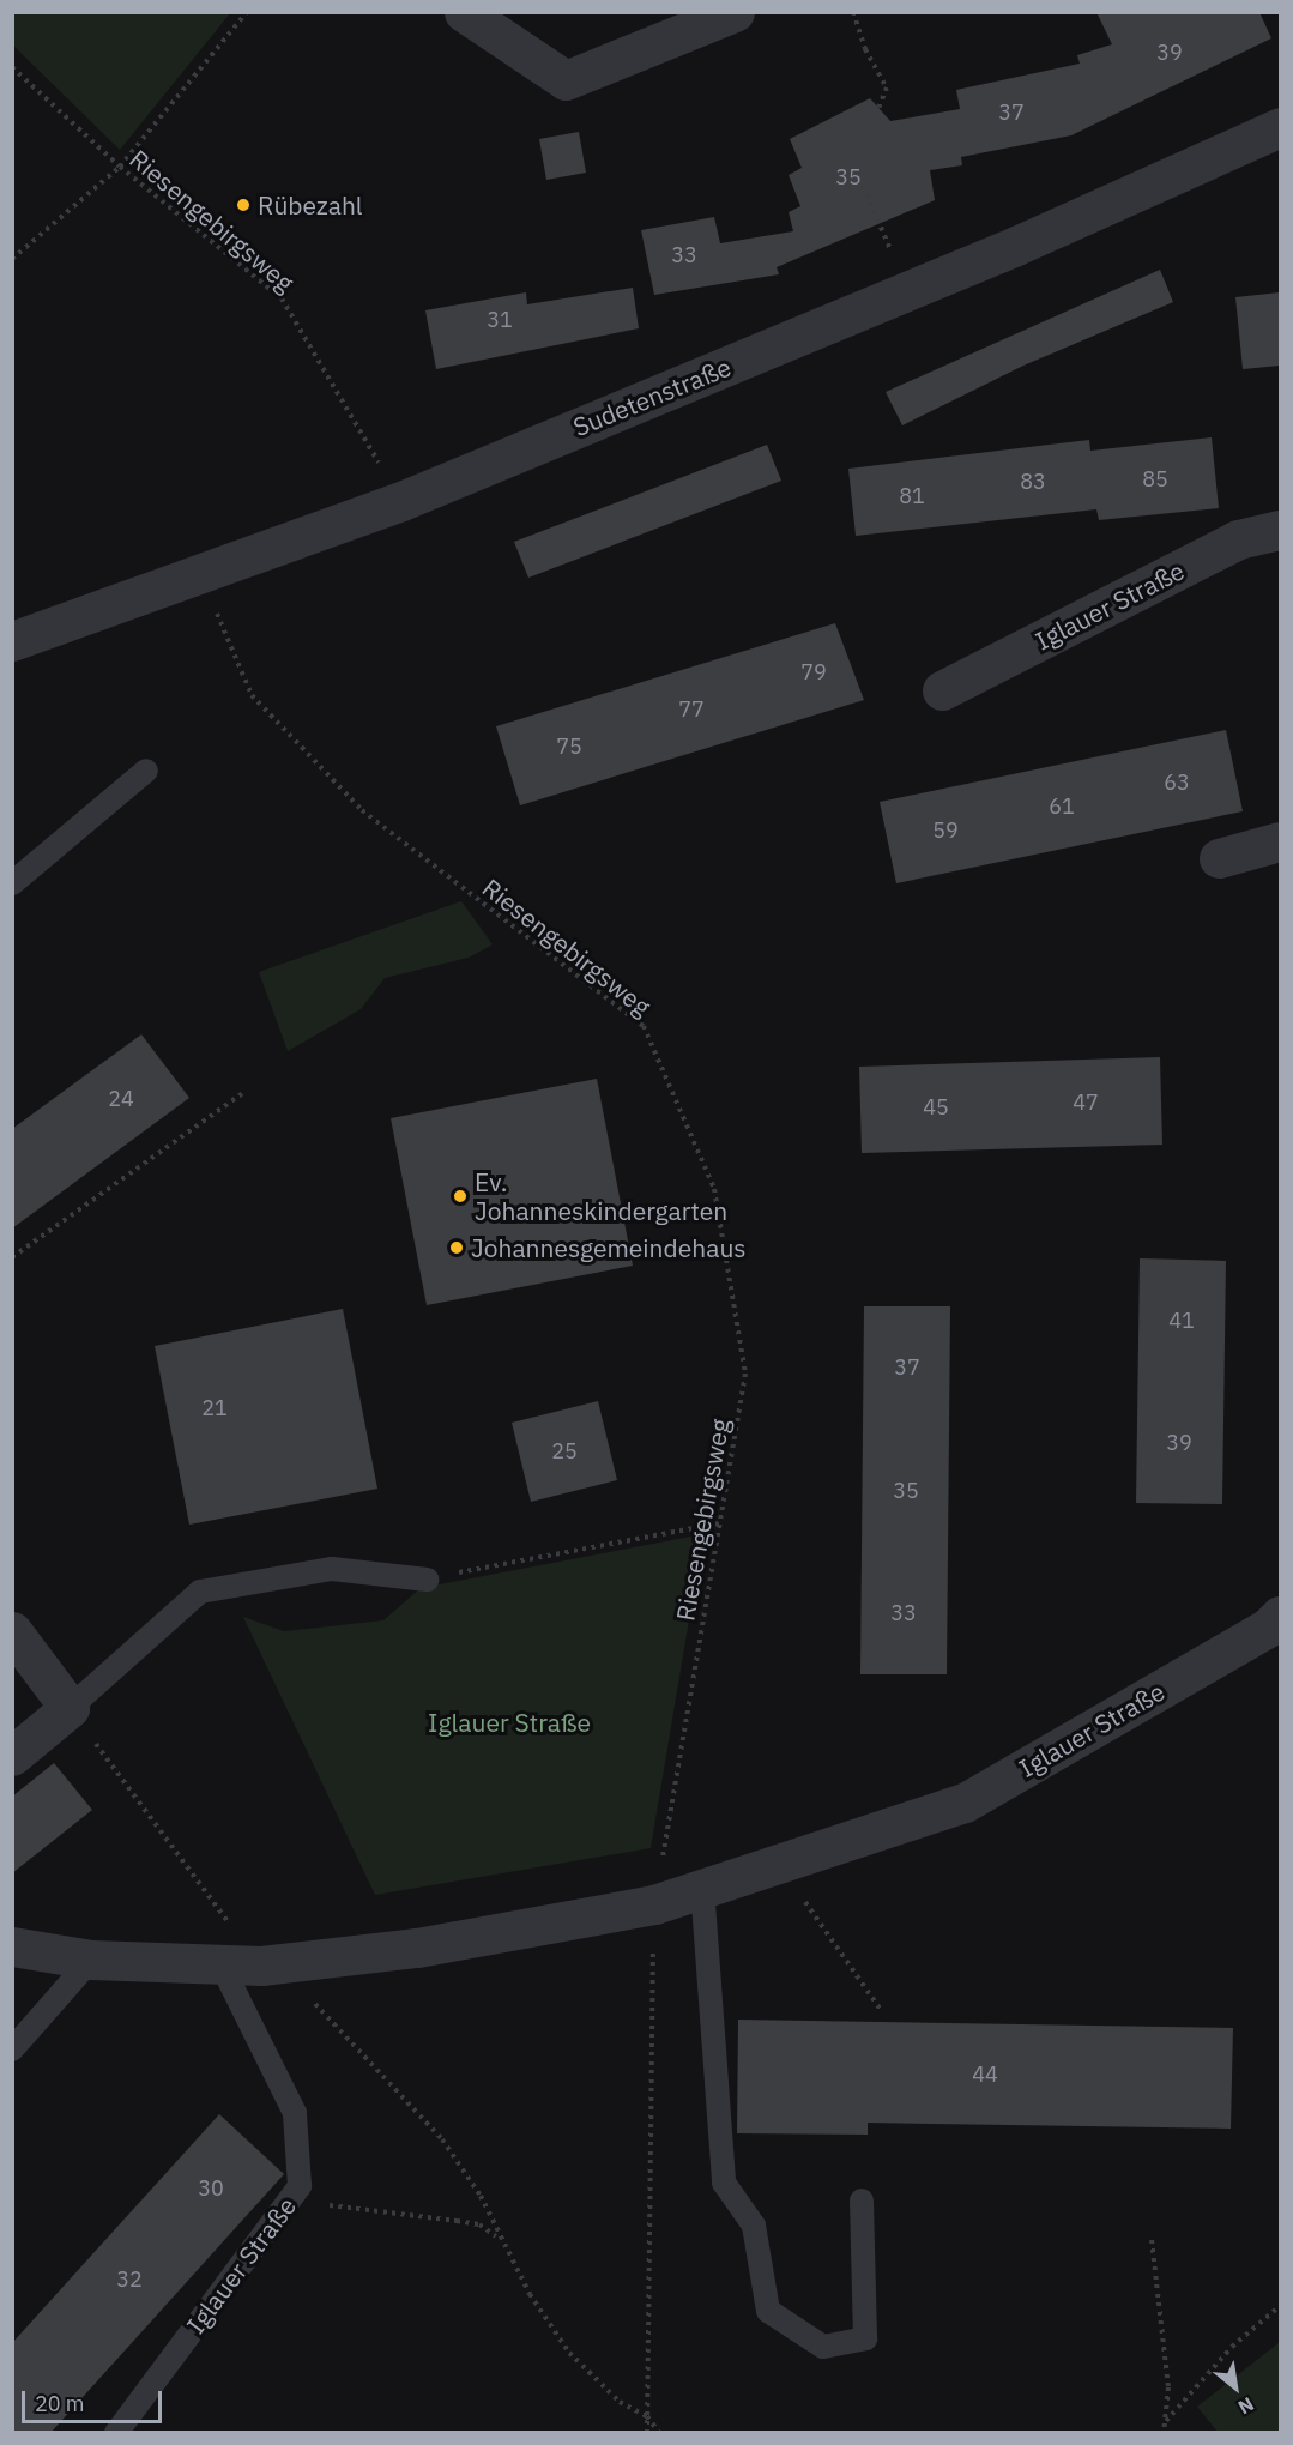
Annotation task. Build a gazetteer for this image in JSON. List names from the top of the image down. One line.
{"streets":{"street":["Sudetenstraße","Iglauer Straße"],"path":["Riesengebirgsweg"]},"crossings":[["Riesengebirgsweg","Sudetenstraße"],["Riesengebirgsweg","Iglauer Straße"]],"parks":["Iglauer Straße"],"places":["Rübezahl","Ev. Johanneskindergarten","Johannesgemeindehaus"],"house_numbers":["39","37","35","33","31","85","83","81","79","77","75","63","61","59","24","47","45","41","37","21","39","25","35","33","44","30","32"],"scale_bar":"20 m","north":"bottom right"}
